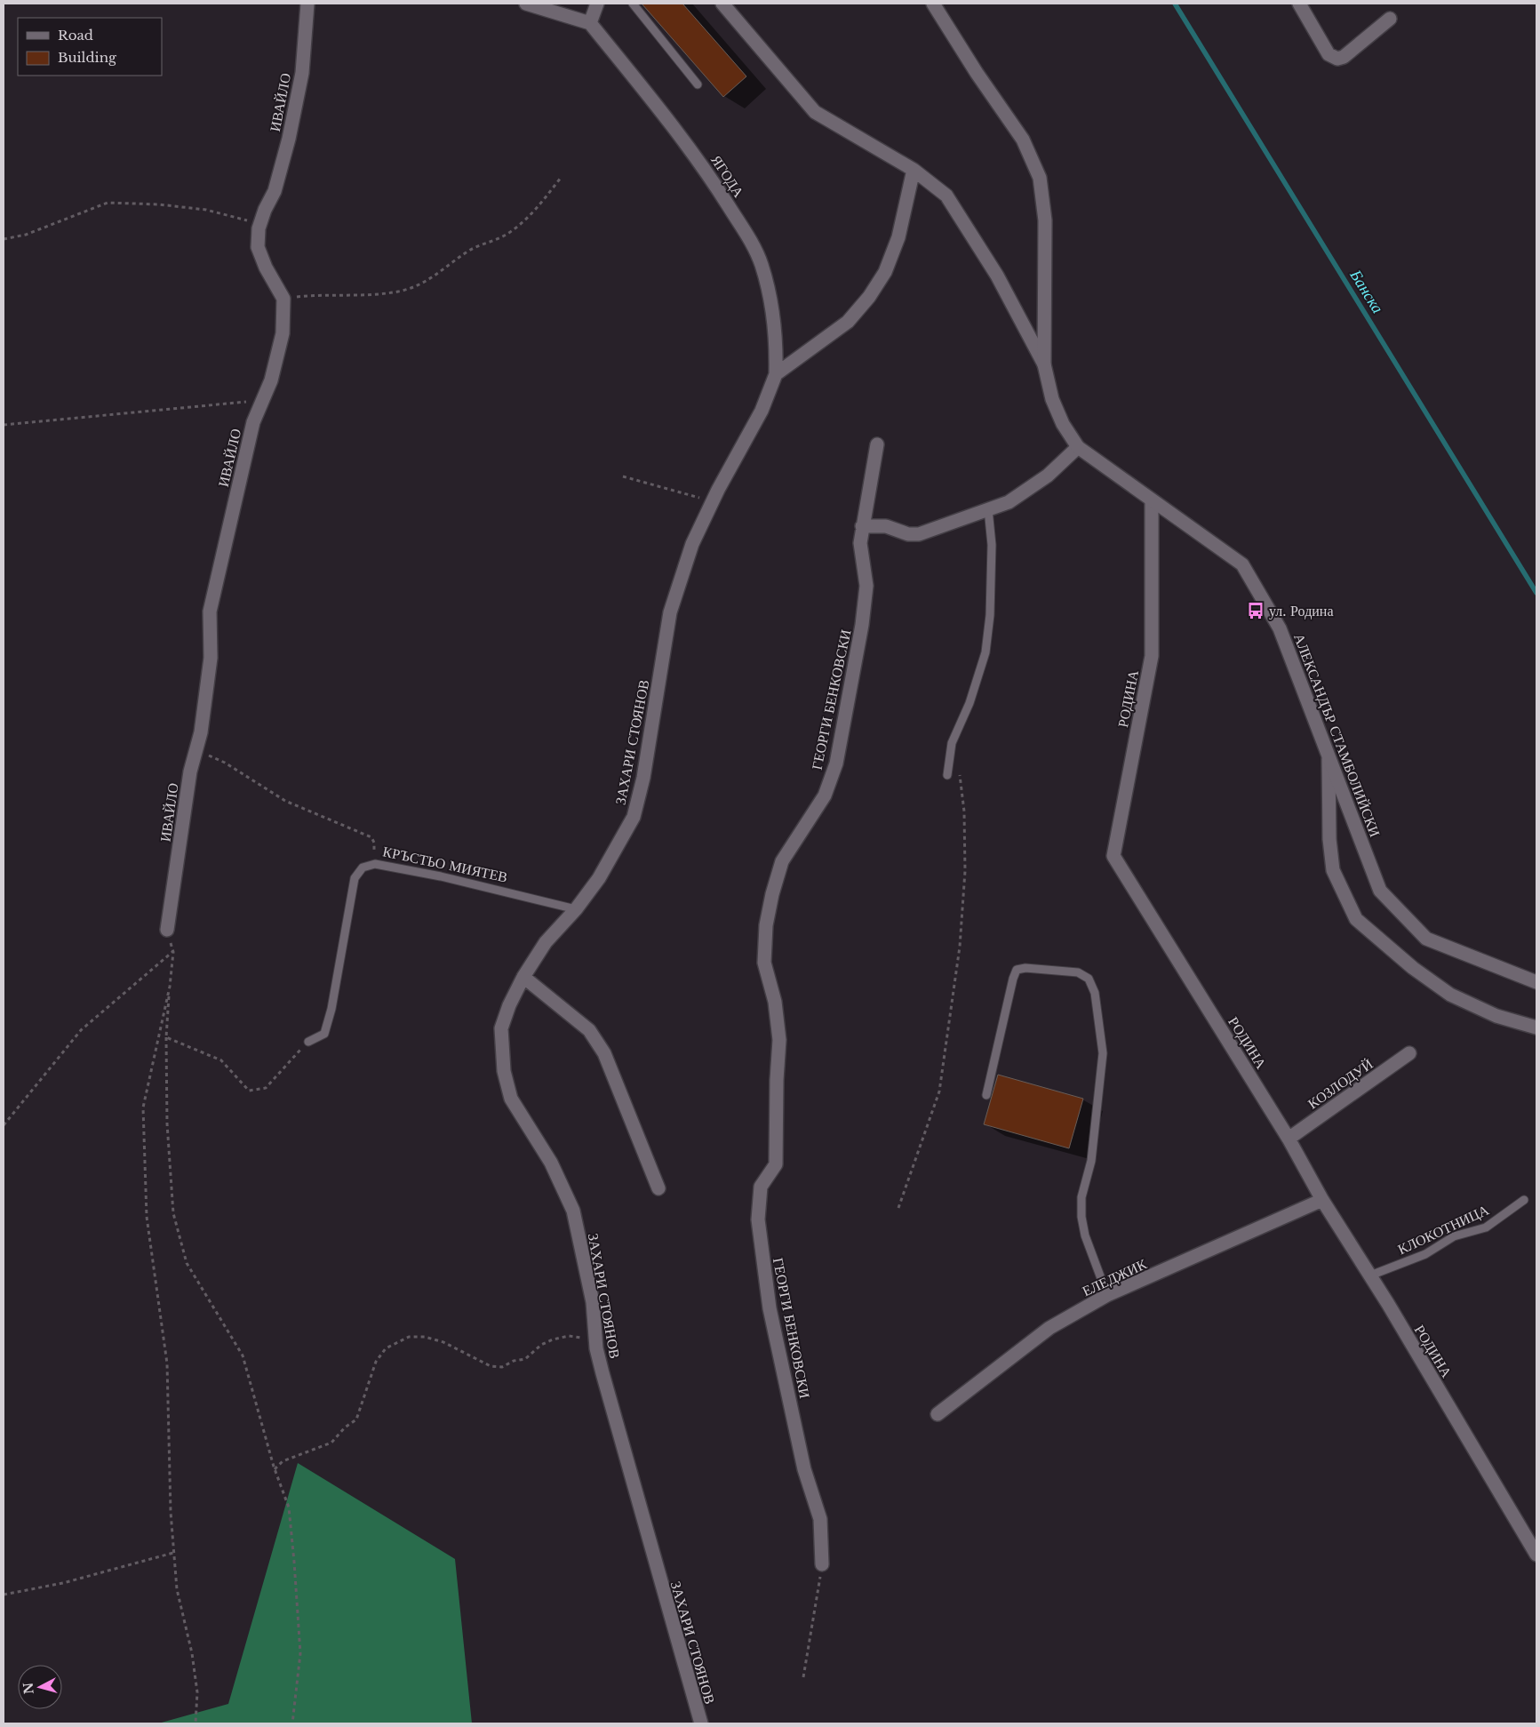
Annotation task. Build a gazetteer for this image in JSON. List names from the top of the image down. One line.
{"streets":{"street":["ИВАЙЛО","ЯГОДА","РОДИНА","ГЕОРГИ БЕНКОВСКИ","АЛЕКСАНДЪР СТАМБОЛИЙСКИ","ЗАХАРИ СТОЯНОВ","КОЗЛОДУЙ","ЕЛЕДЖИК"],"lane":["КРЪСТЬО МИЯТЕВ","КЛОКОТНИЦА"]},"crossings":[["ЯГОДА","ЗАХАРИ СТОЯНОВ"],["РОДИНА","АЛЕКСАНДЪР СТАМБОЛИЙСКИ"],["РОДИНА","КОЗЛОДУЙ"],["РОДИНА","КЛОКОТНИЦА"],["РОДИНА","ЕЛЕДЖИК"],["ЗАХАРИ СТОЯНОВ","КРЪСТЬО МИЯТЕВ"]],"water":["Банска"],"places":{"bus stop":["ул. Родина"]},"legend":["Road","Building"],"north":"left"}
